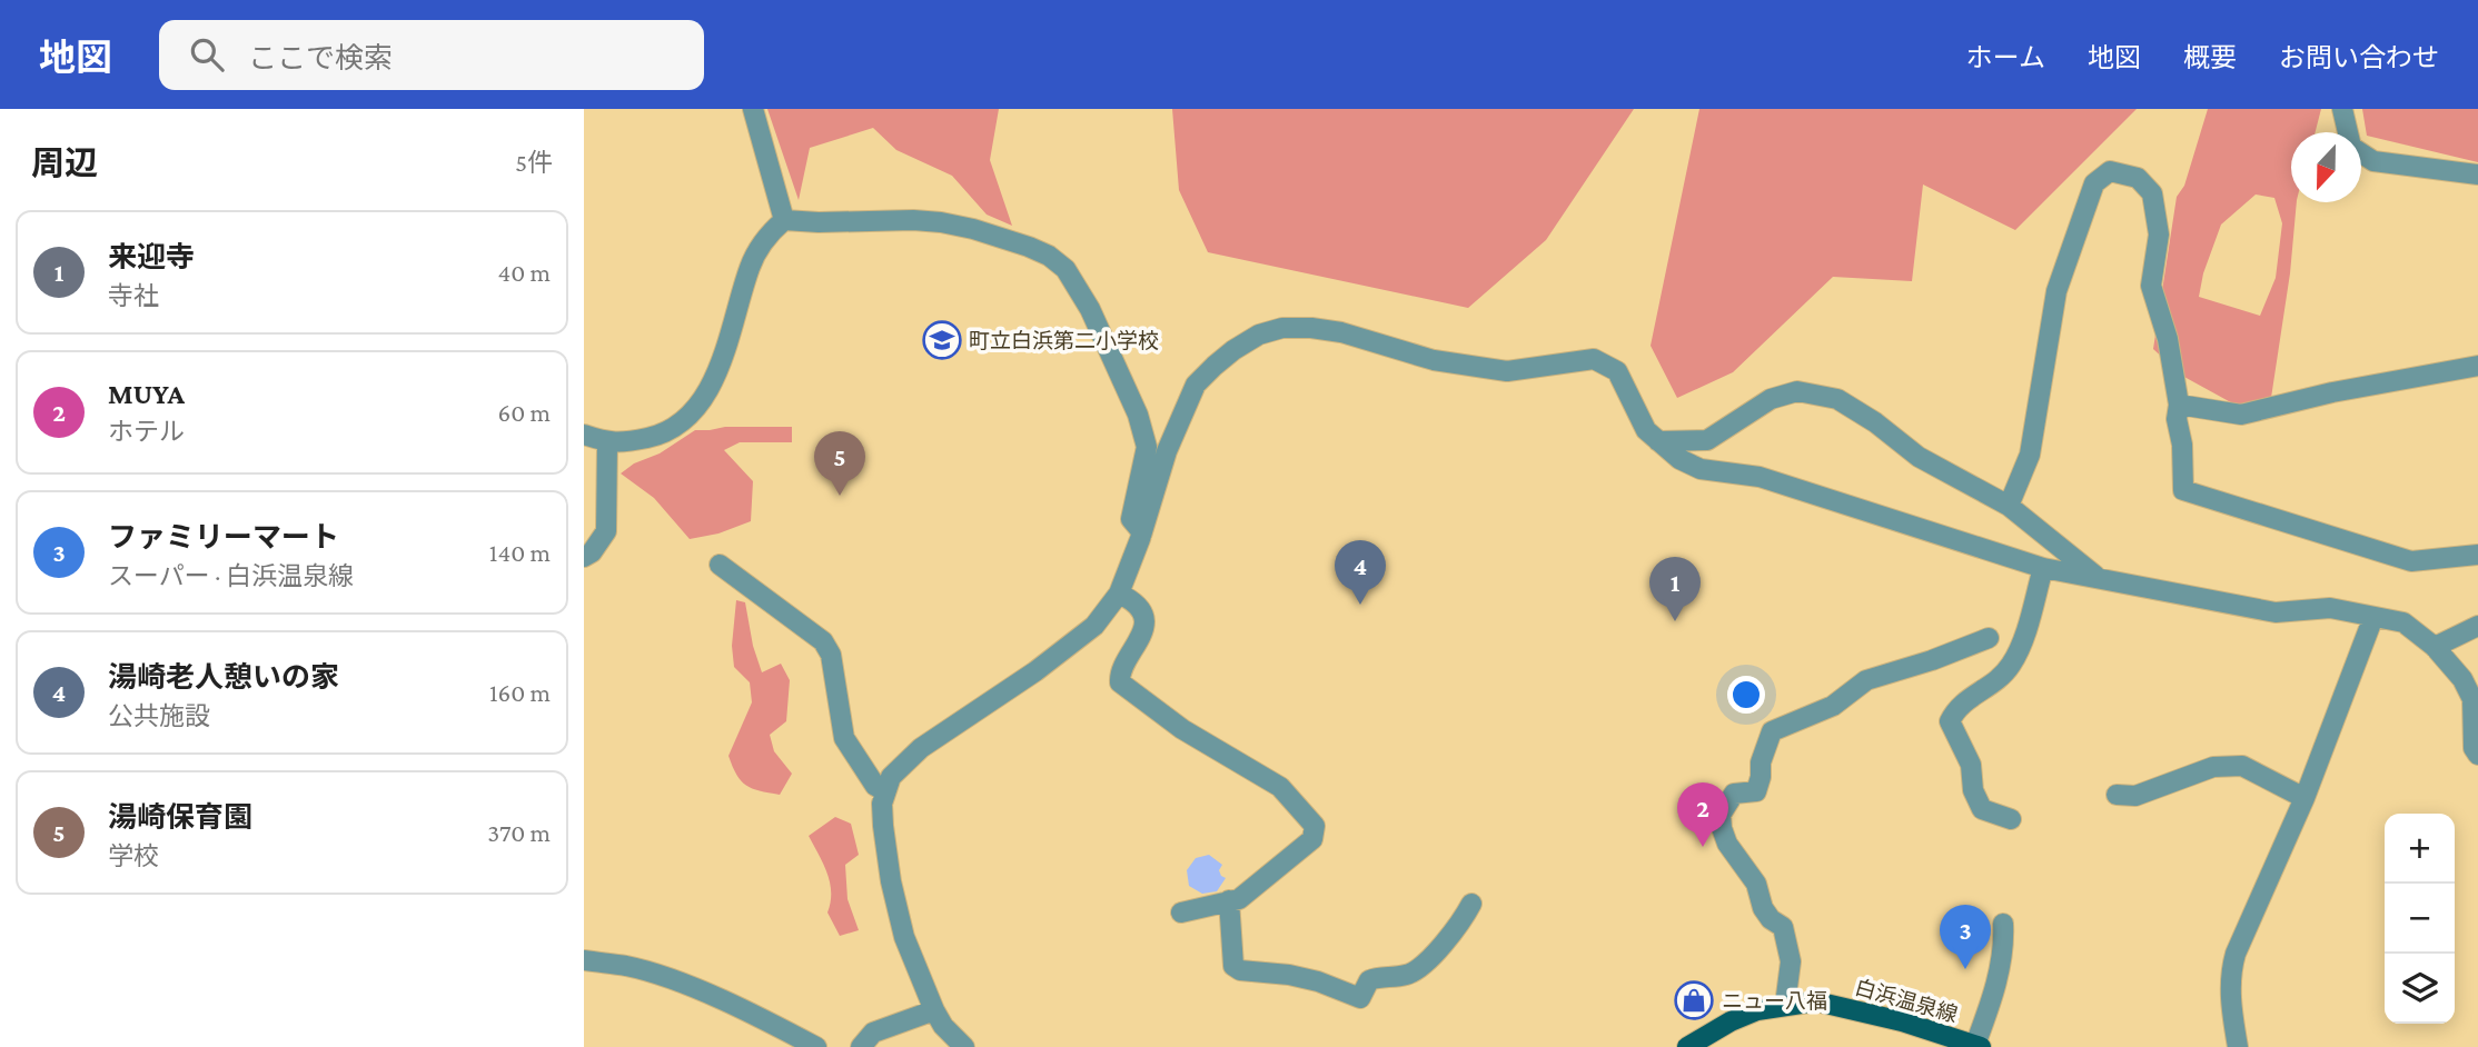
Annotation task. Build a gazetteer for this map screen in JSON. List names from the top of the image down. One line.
{"streets":{"main road":["白浜温泉線"]},"places":{"school or university":["町立白浜第二小学校"],"shop":["ニュー八福"]},"north":"bottom","page":{"header":"地図","search":"ここで検索","nav":["ホーム","地図","概要","お問い合わせ"],"heading":["周辺","5件"],"list":[{"mark":"1","name":"来迎寺","note":"寺社","value":"40 m"},{"mark":"2","name":"MUYA","note":"ホテル","value":"60 m"},{"mark":"3","name":"ファミリーマート","note":"スーパー · 白浜温泉線","value":"140 m"},{"mark":"4","name":"湯崎老人憩いの家","note":"公共施設","value":"160 m"},{"mark":"5","name":"湯崎保育園","note":"学校","value":"370 m"}],"pins":["5","4","1","2","3"],"map_buttons":["+","−"]}}
